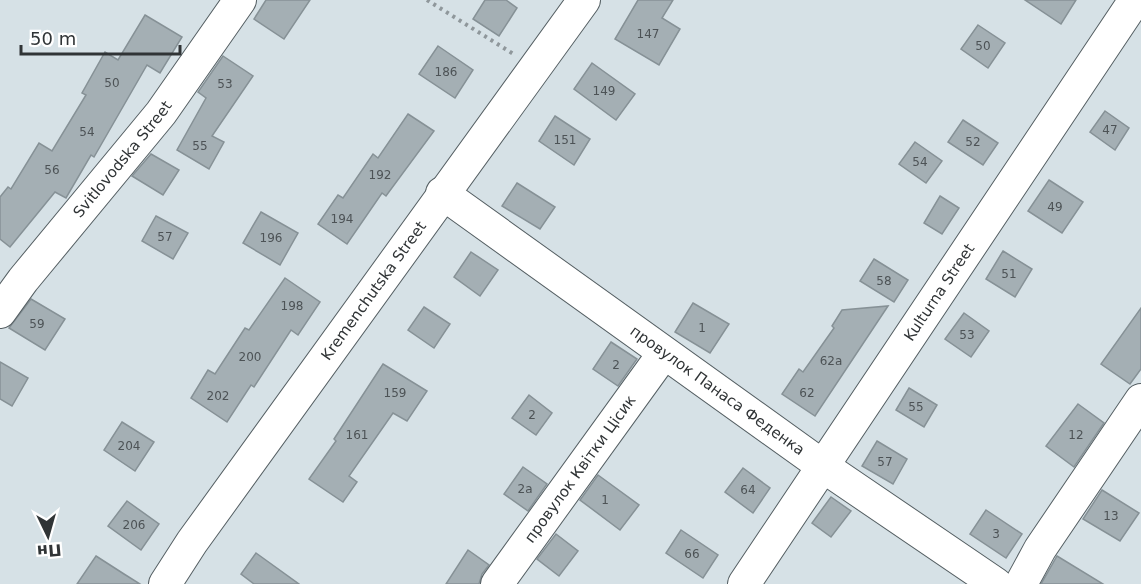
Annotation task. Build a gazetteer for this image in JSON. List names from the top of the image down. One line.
{"streets":{"street":["Svitlovodska Street","Kremenchutska Street","Kulturna Street","провулок Панаса Феденка","провулок Квітки Цісик"]},"crossings":[["Kremenchutska Street","провулок Панаса Феденка"],["Kulturna Street","провулок Панаса Феденка"],["провулок Панаса Феденка","провулок Квітки Цісик"]],"house_numbers":["147","50","186","50","53","149","47","54","151","52","55","54","56","192","49","194","57","196","51","58","198","59","1","53","200","62а","2","159","62","202","55","2","161","12","204","57","2а","64","1","13","206","3","66"],"scale_bar":"50 m","north":"bottom"}
